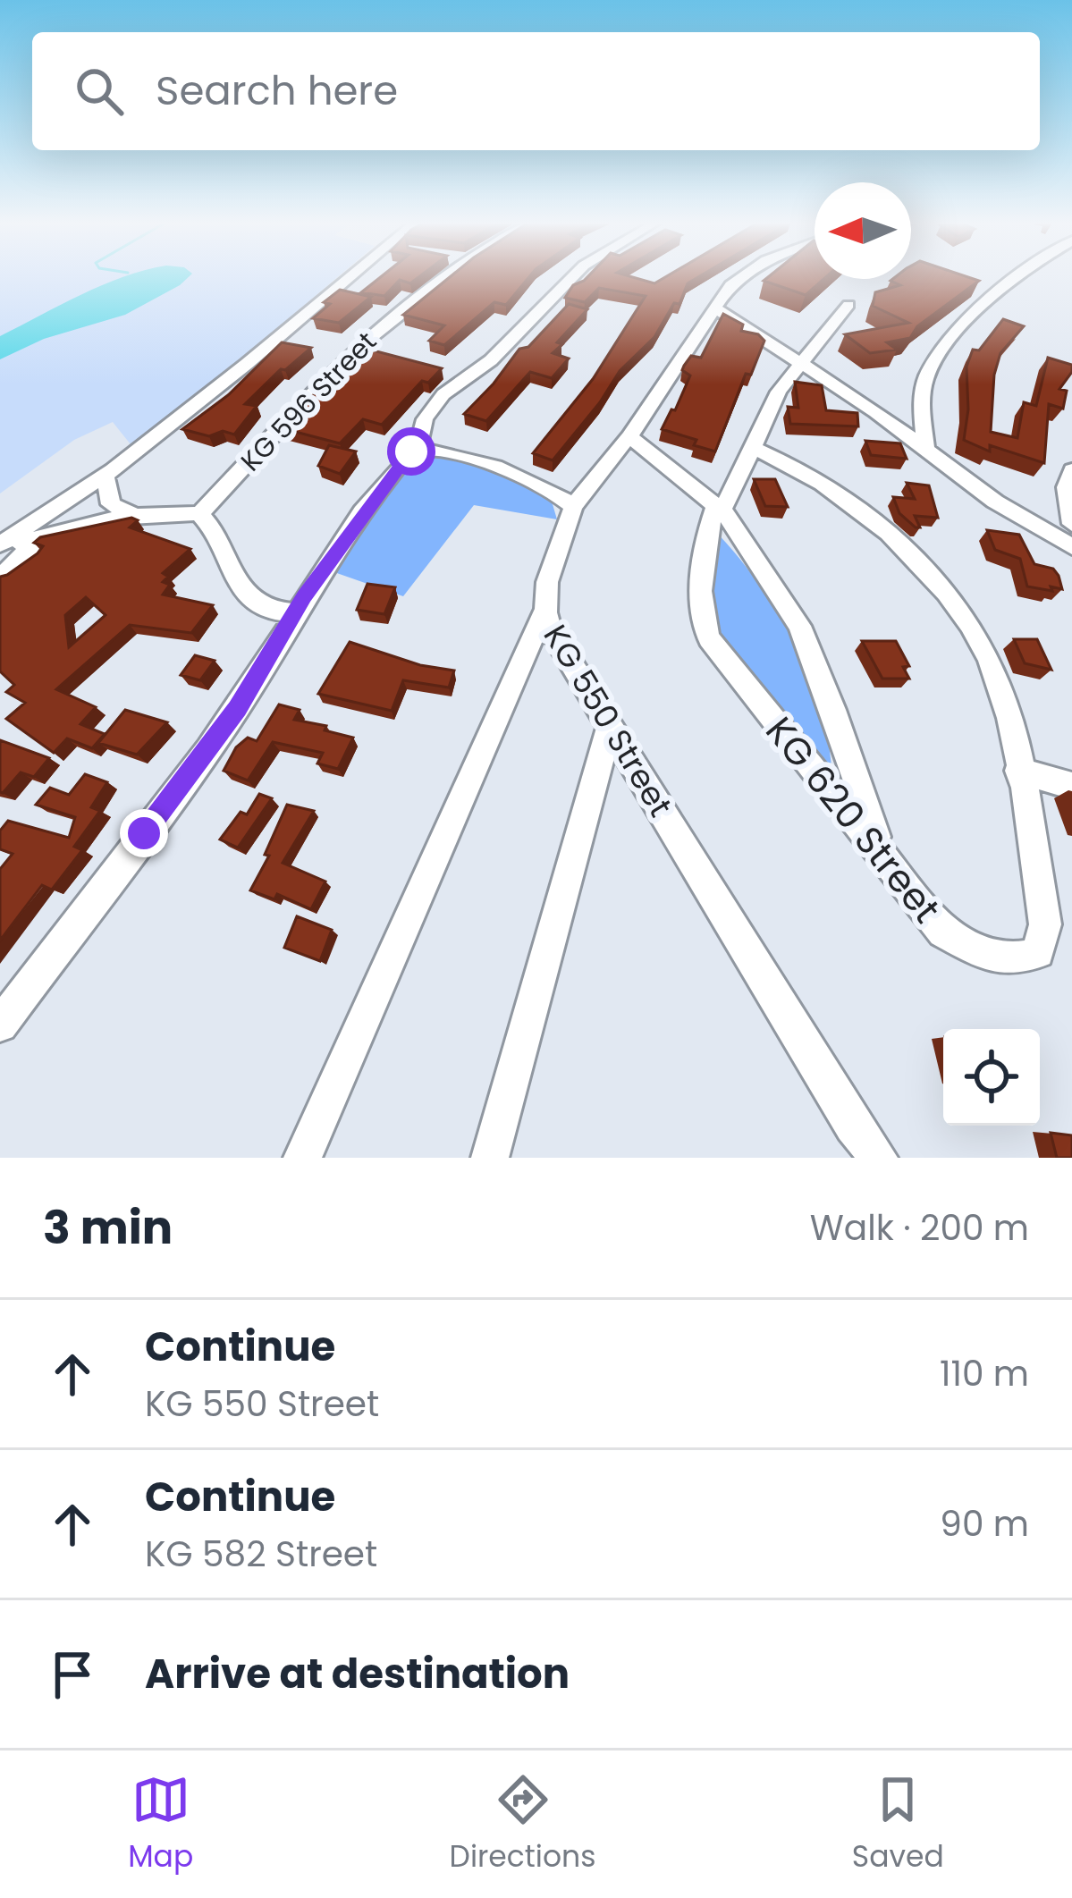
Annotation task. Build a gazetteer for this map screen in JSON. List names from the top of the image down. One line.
{"streets":{"street":["KG 596 Street","KG 550 Street","KG 620 Street"]},"north":"left","page":{"search":"Search here","heading":["3 min","Walk · 200 m"],"list":[["Continue","KG 550 Street","110 m"],["Continue","KG 582 Street","90 m"],"Arrive at destination"],"nav":["Map","Directions","Saved"]}}
